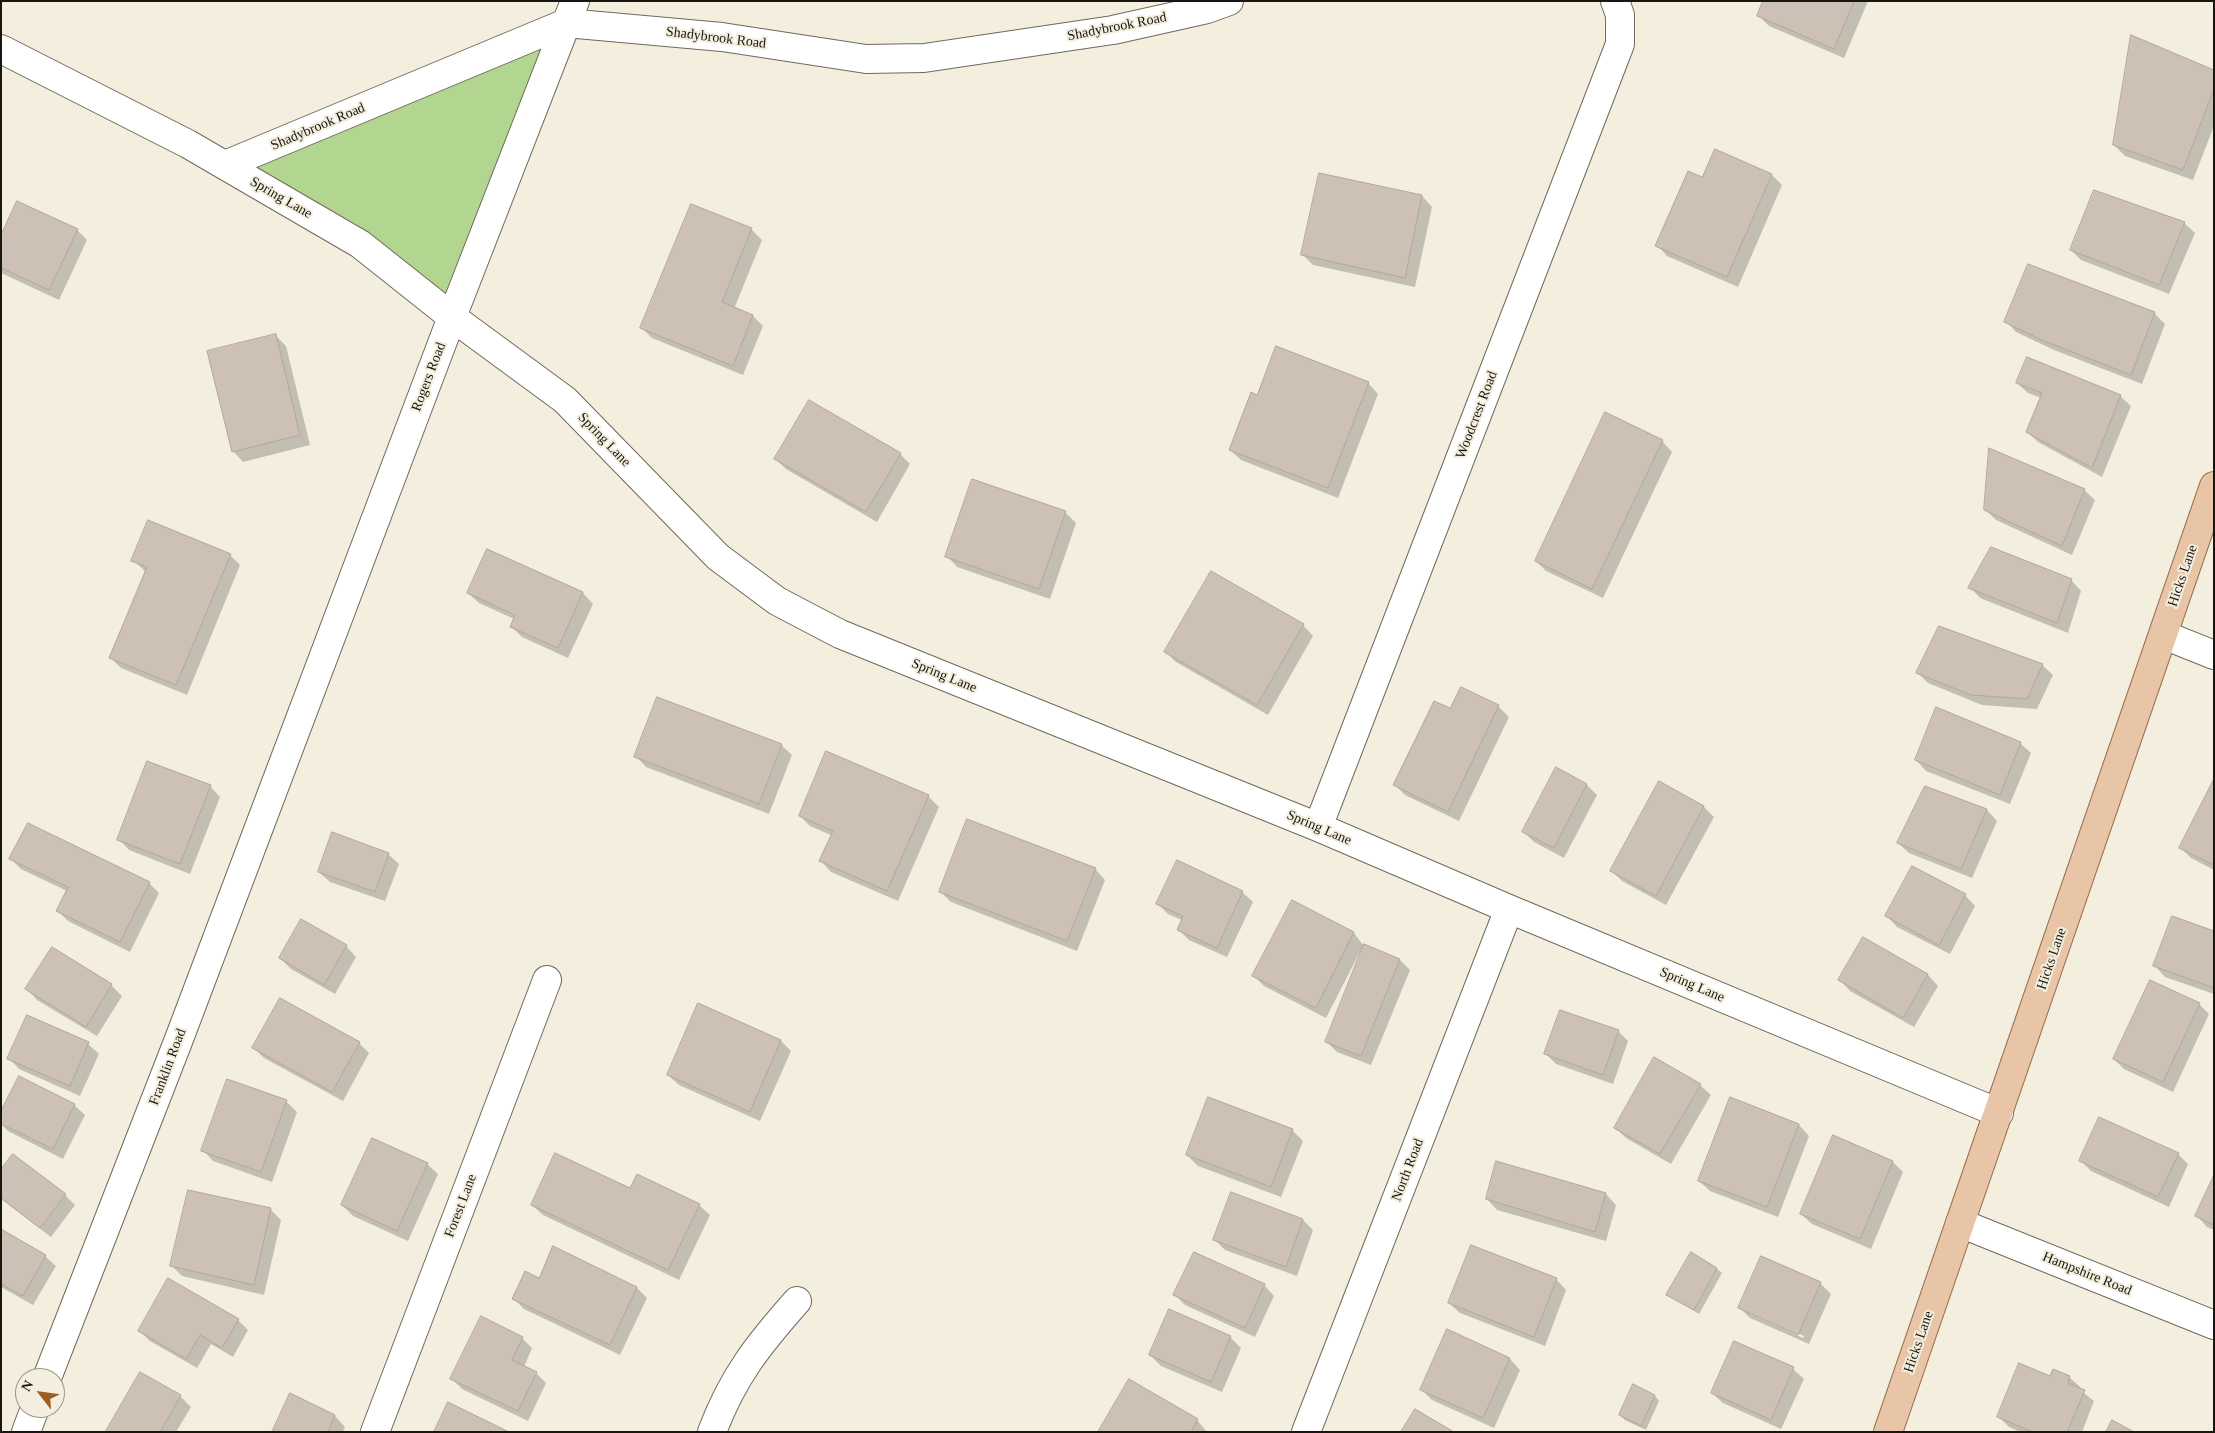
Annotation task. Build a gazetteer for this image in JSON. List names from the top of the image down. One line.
{"streets":{"main road":["Hicks Lane"],"street":["Shadybrook Road","Spring Lane","Rogers Road","Woodcrest Road","Franklin Road","North Road","Forest Lane","Hampshire Road"]},"crossings":[["Shadybrook Road","Spring Lane"],["Shadybrook Road","Rogers Road"],["Spring Lane","Rogers Road"],["Spring Lane","Woodcrest Road"],["Spring Lane","Hicks Lane"],["Spring Lane","North Road"],["Rogers Road","Franklin Road"],["Hicks Lane","Hampshire Road"]],"north":"top left"}
